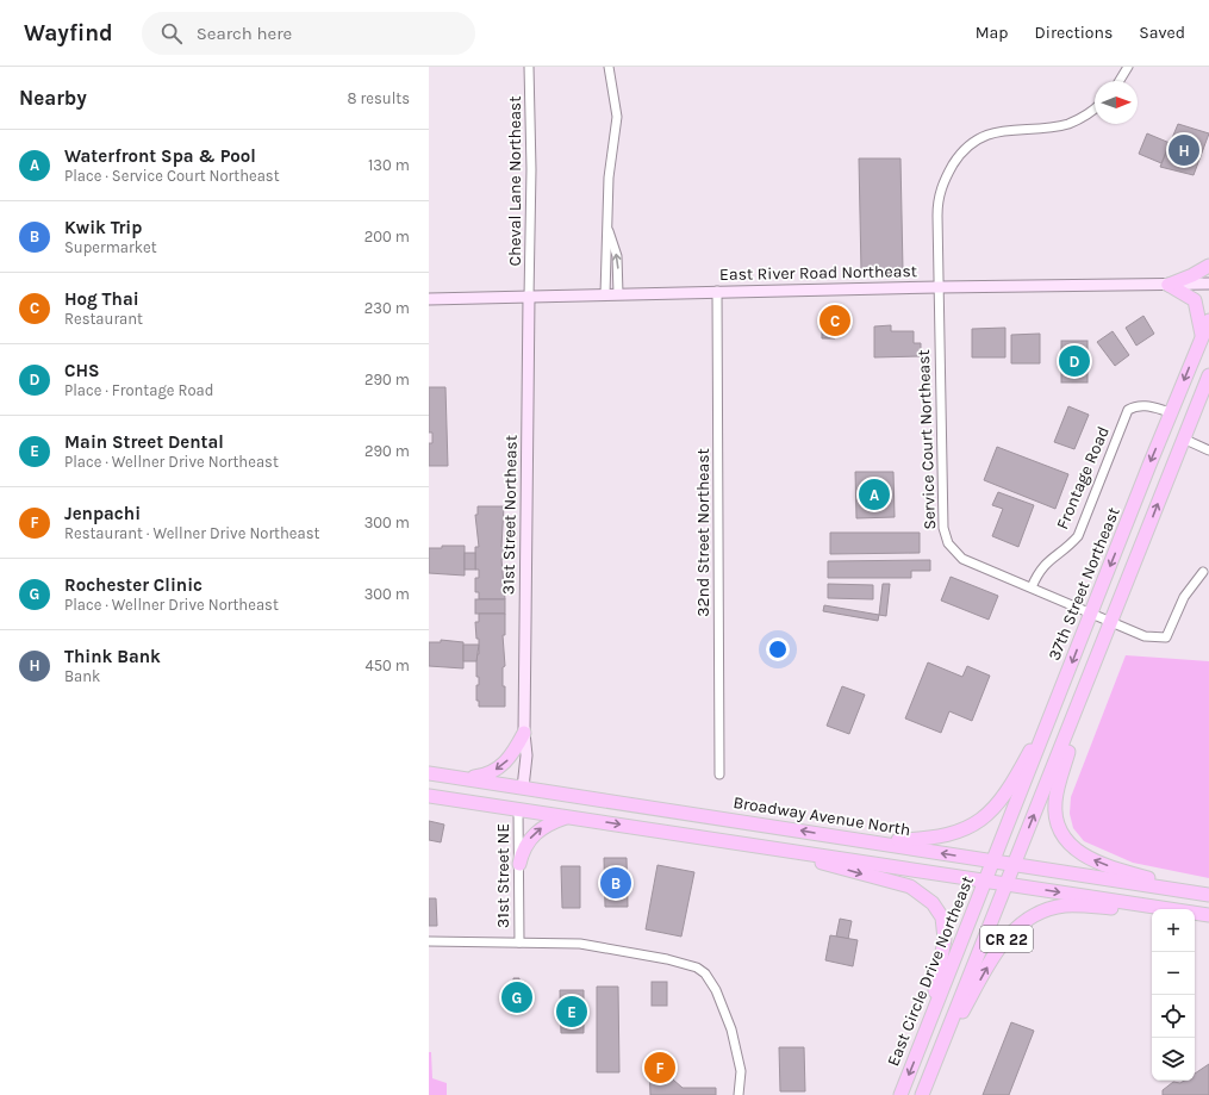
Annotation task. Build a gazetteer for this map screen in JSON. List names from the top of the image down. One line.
{"streets":{"main road":["37th Street Northeast","Broadway Avenue North","CR 22","East Circle Drive Northeast"],"street":["Cheval Lane Northeast","East River Road Northeast","Service Court Northeast","Frontage Road","31st Street Northeast","32nd Street Northeast","31st Street NE"]},"crossings":[["Cheval Lane Northeast","East River Road Northeast"],["Cheval Lane Northeast","31st Street Northeast"],["East River Road Northeast","Service Court Northeast"],["East River Road Northeast","31st Street Northeast"],["East River Road Northeast","32nd Street Northeast"],["Service Court Northeast","Frontage Road"],["Service Court Northeast","37th Street Northeast"],["Frontage Road","37th Street Northeast"],["31st Street Northeast","Broadway Avenue North"],["37th Street Northeast","Broadway Avenue North"],["37th Street Northeast","East Circle Drive Northeast"],["Broadway Avenue North","East Circle Drive Northeast"]],"north":"right","page":{"header":"Wayfind","search":"Search here","nav":["Map","Directions","Saved"],"heading":["Nearby","8 results"],"list":[{"mark":"A","name":"Waterfront Spa & Pool","note":"Place · Service Court Northeast","value":"130 m"},{"mark":"B","name":"Kwik Trip","note":"Supermarket","value":"200 m"},{"mark":"C","name":"Hog Thai","note":"Restaurant","value":"230 m"},{"mark":"D","name":"CHS","note":"Place · Frontage Road","value":"290 m"},{"mark":"E","name":"Main Street Dental","note":"Place · Wellner Drive Northeast","value":"290 m"},{"mark":"F","name":"Jenpachi","note":"Restaurant · Wellner Drive Northeast","value":"300 m"},{"mark":"G","name":"Rochester Clinic","note":"Place · Wellner Drive Northeast","value":"300 m"},{"mark":"H","name":"Think Bank","note":"Bank","value":"450 m"}],"pins":["H","C","D","A","B","G","E","F"],"map_buttons":["+","−"]}}
